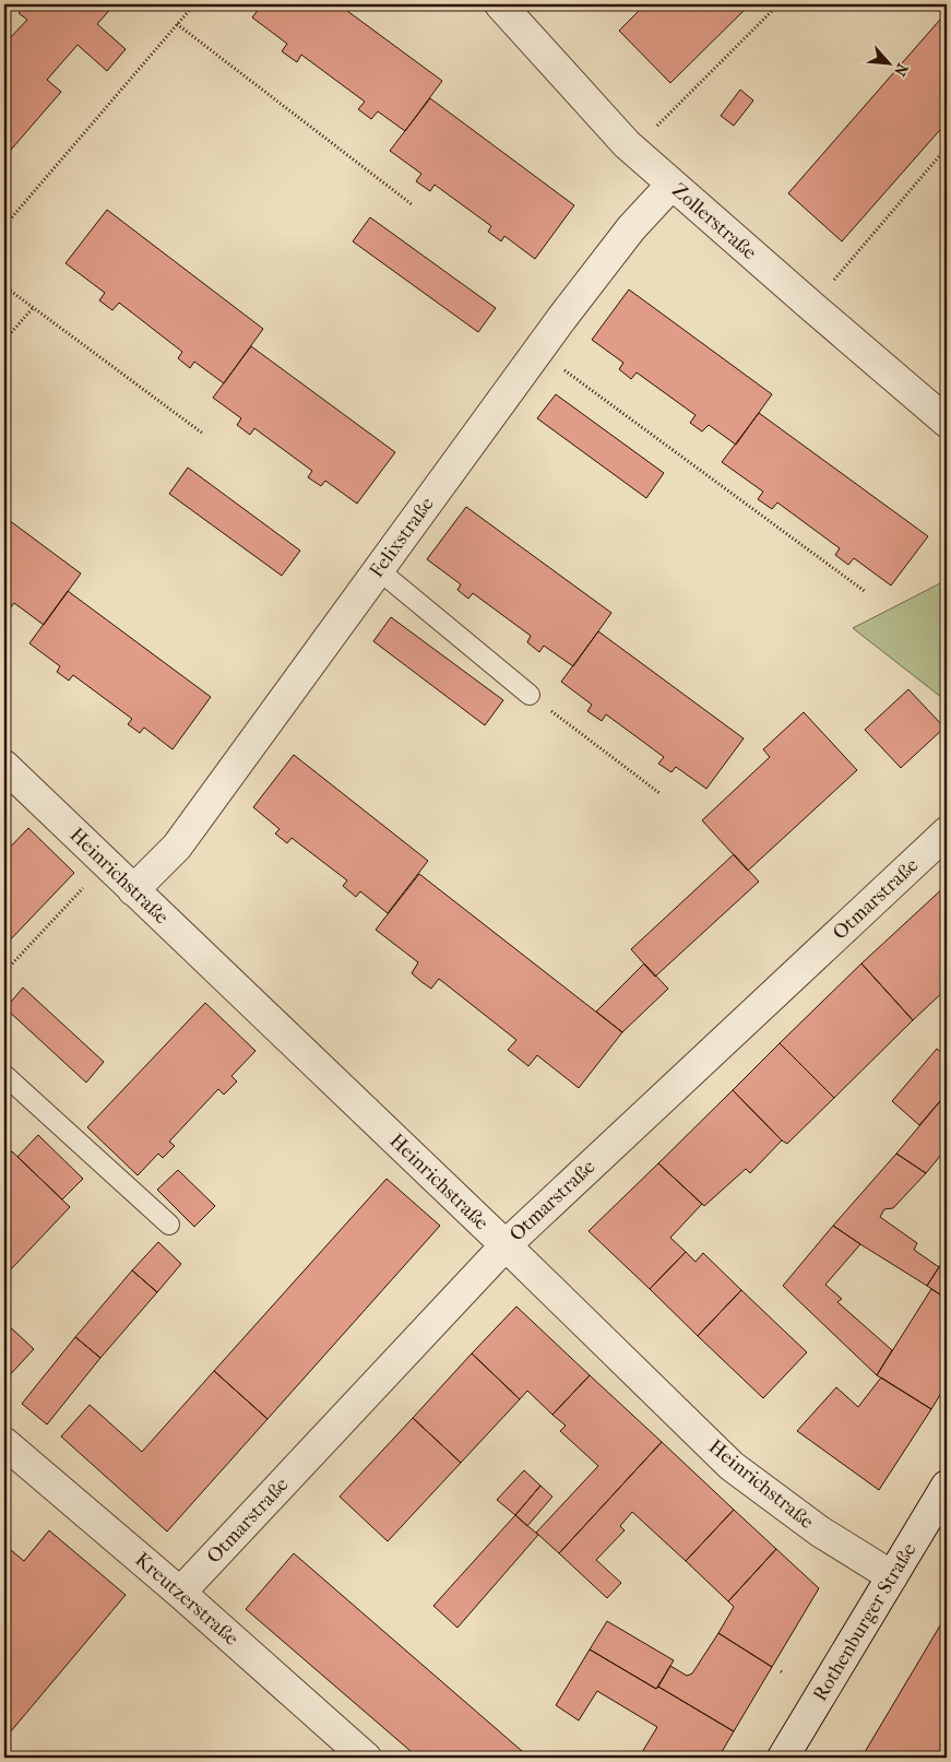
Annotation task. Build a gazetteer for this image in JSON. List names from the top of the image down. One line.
{"streets":{"street":["Zollerstraße","Felixstraße","Heinrichstraße","Otmarstraße","Kreutzerstraße","Rothenburger Straße"]},"crossings":[["Zollerstraße","Felixstraße"],["Felixstraße","Heinrichstraße"],["Heinrichstraße","Otmarstraße"],["Heinrichstraße","Rothenburger Straße"],["Otmarstraße","Kreutzerstraße"]],"north":"bottom right"}
